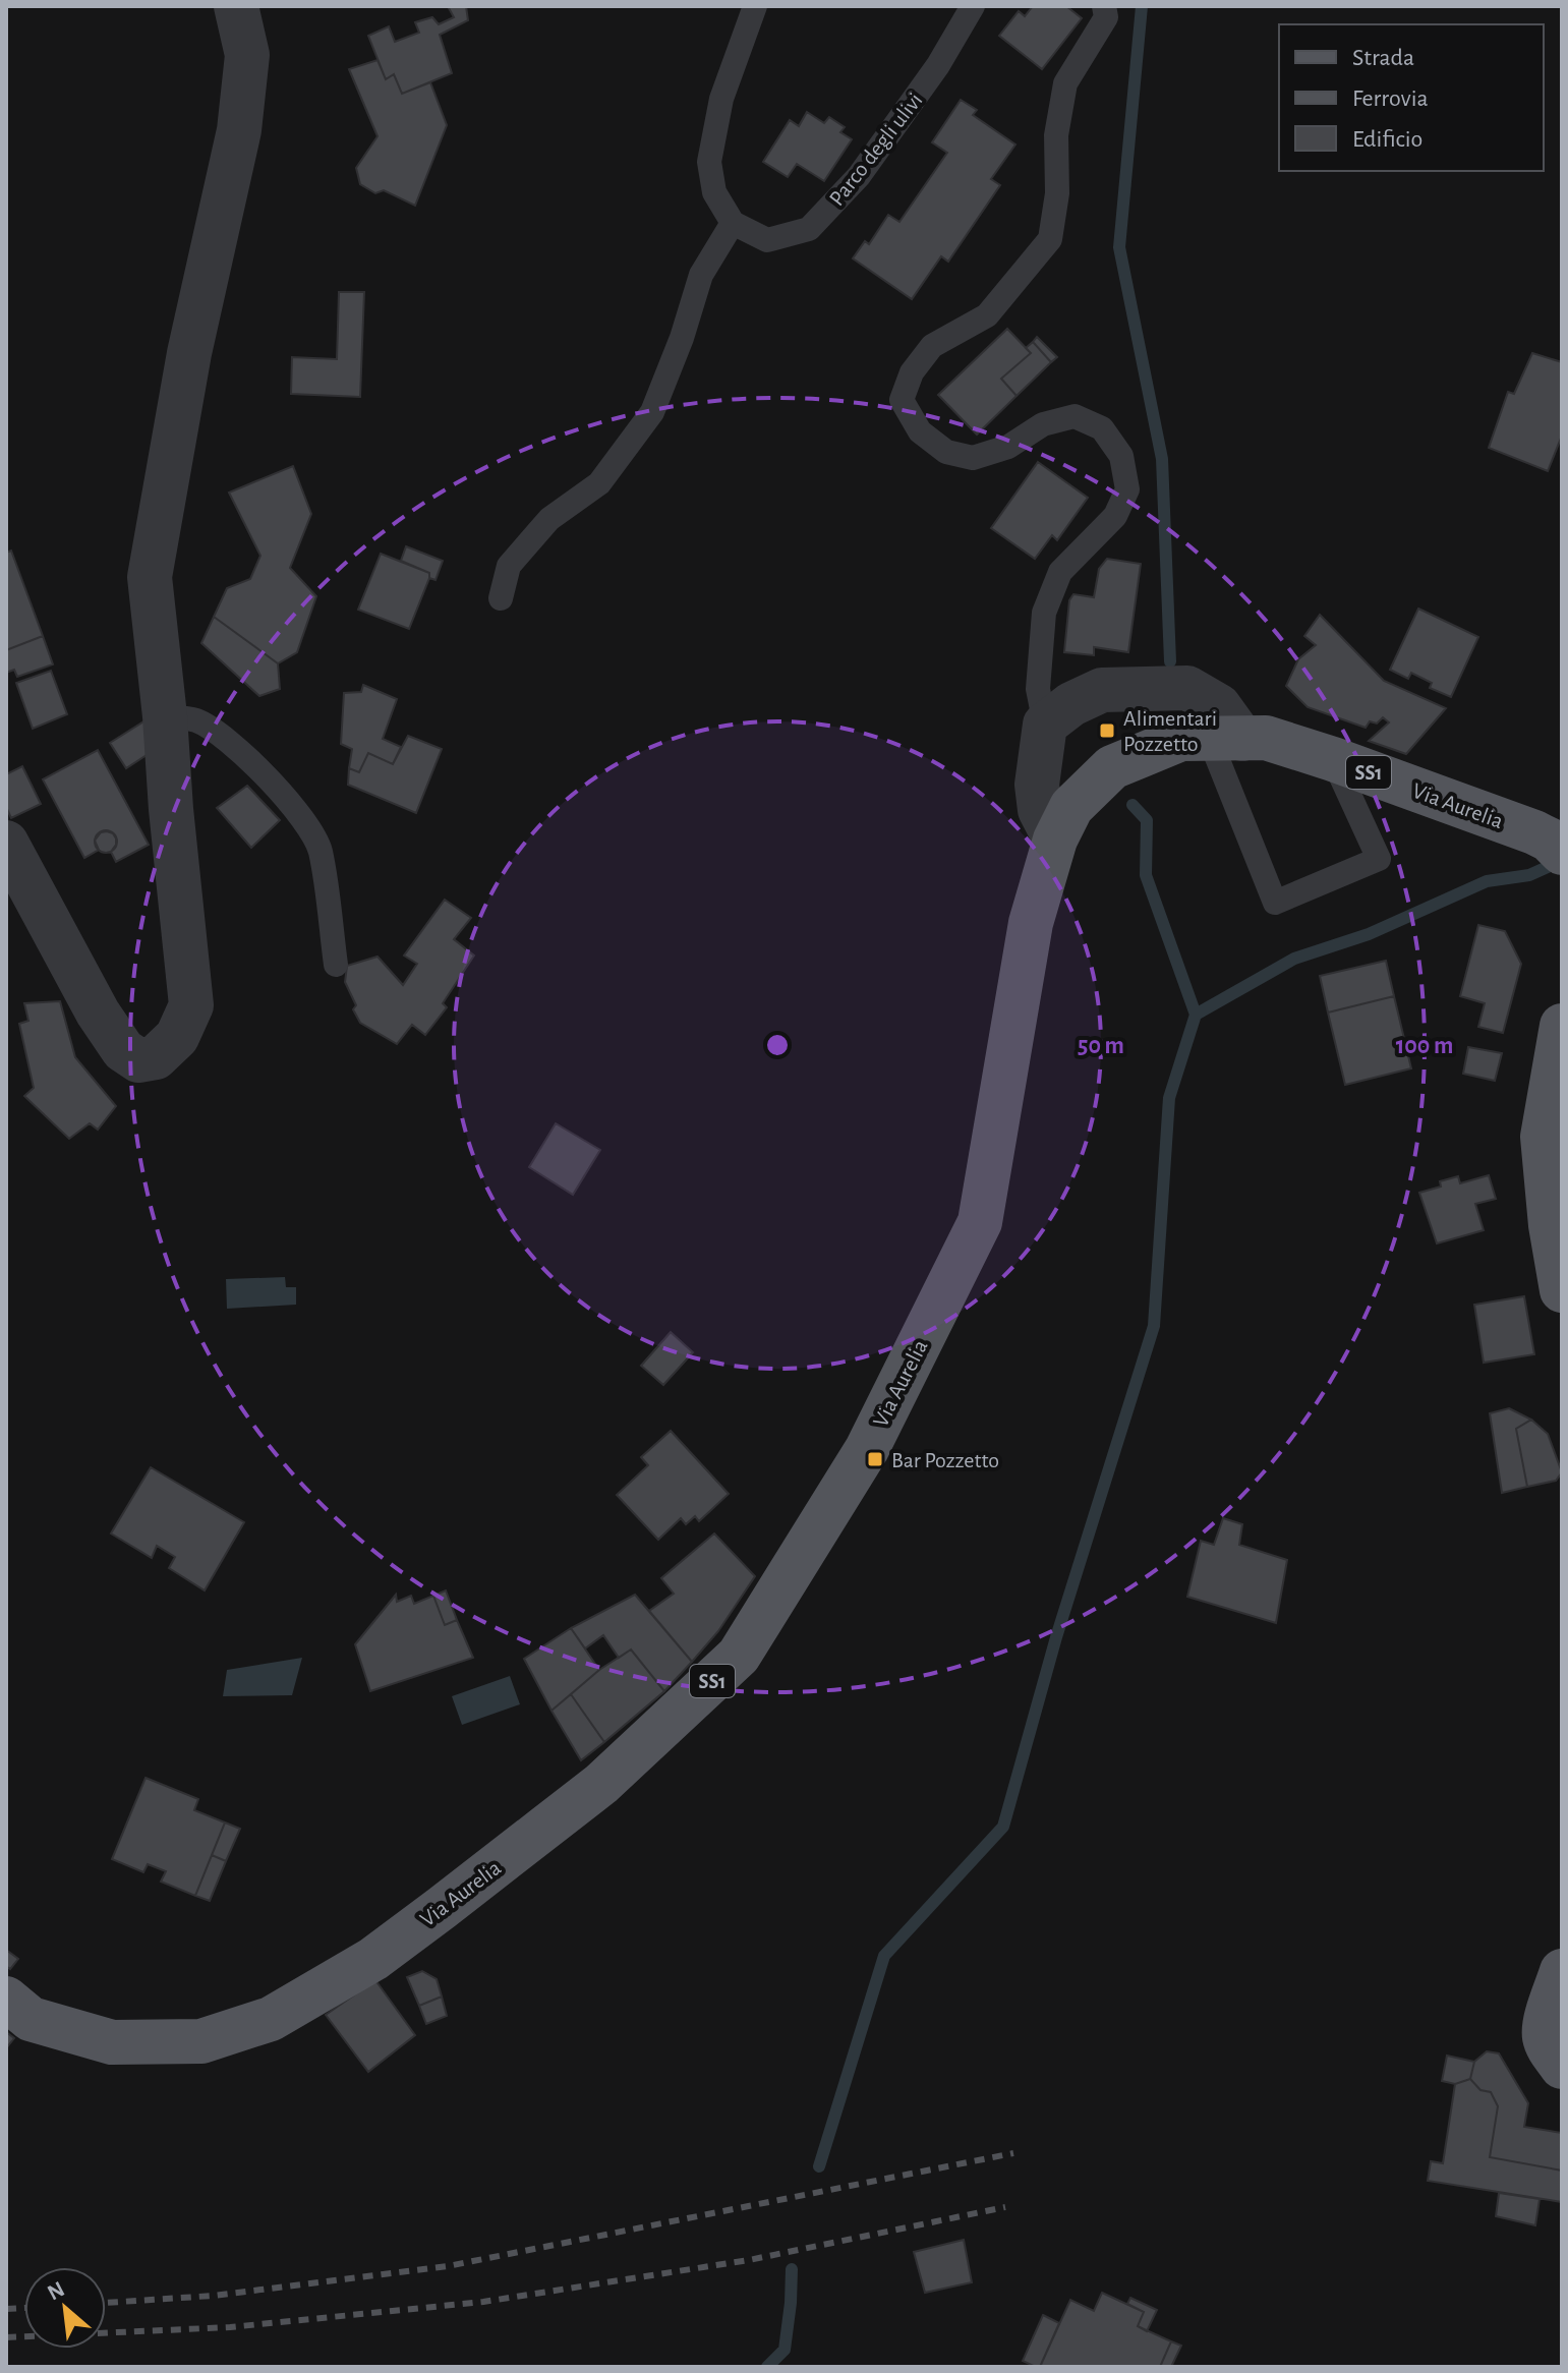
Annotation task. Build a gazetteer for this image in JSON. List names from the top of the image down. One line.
{"streets":{"main road":["SS1","Via Aurelia"],"lane":["Parco degli ulivi"]},"places":{"transit":["Alimentari Pozzetto","Bar Pozzetto"]},"legend":["Strada","Ferrovia","Edificio"],"north":"top left","rings":["50 m","100 m"]}
